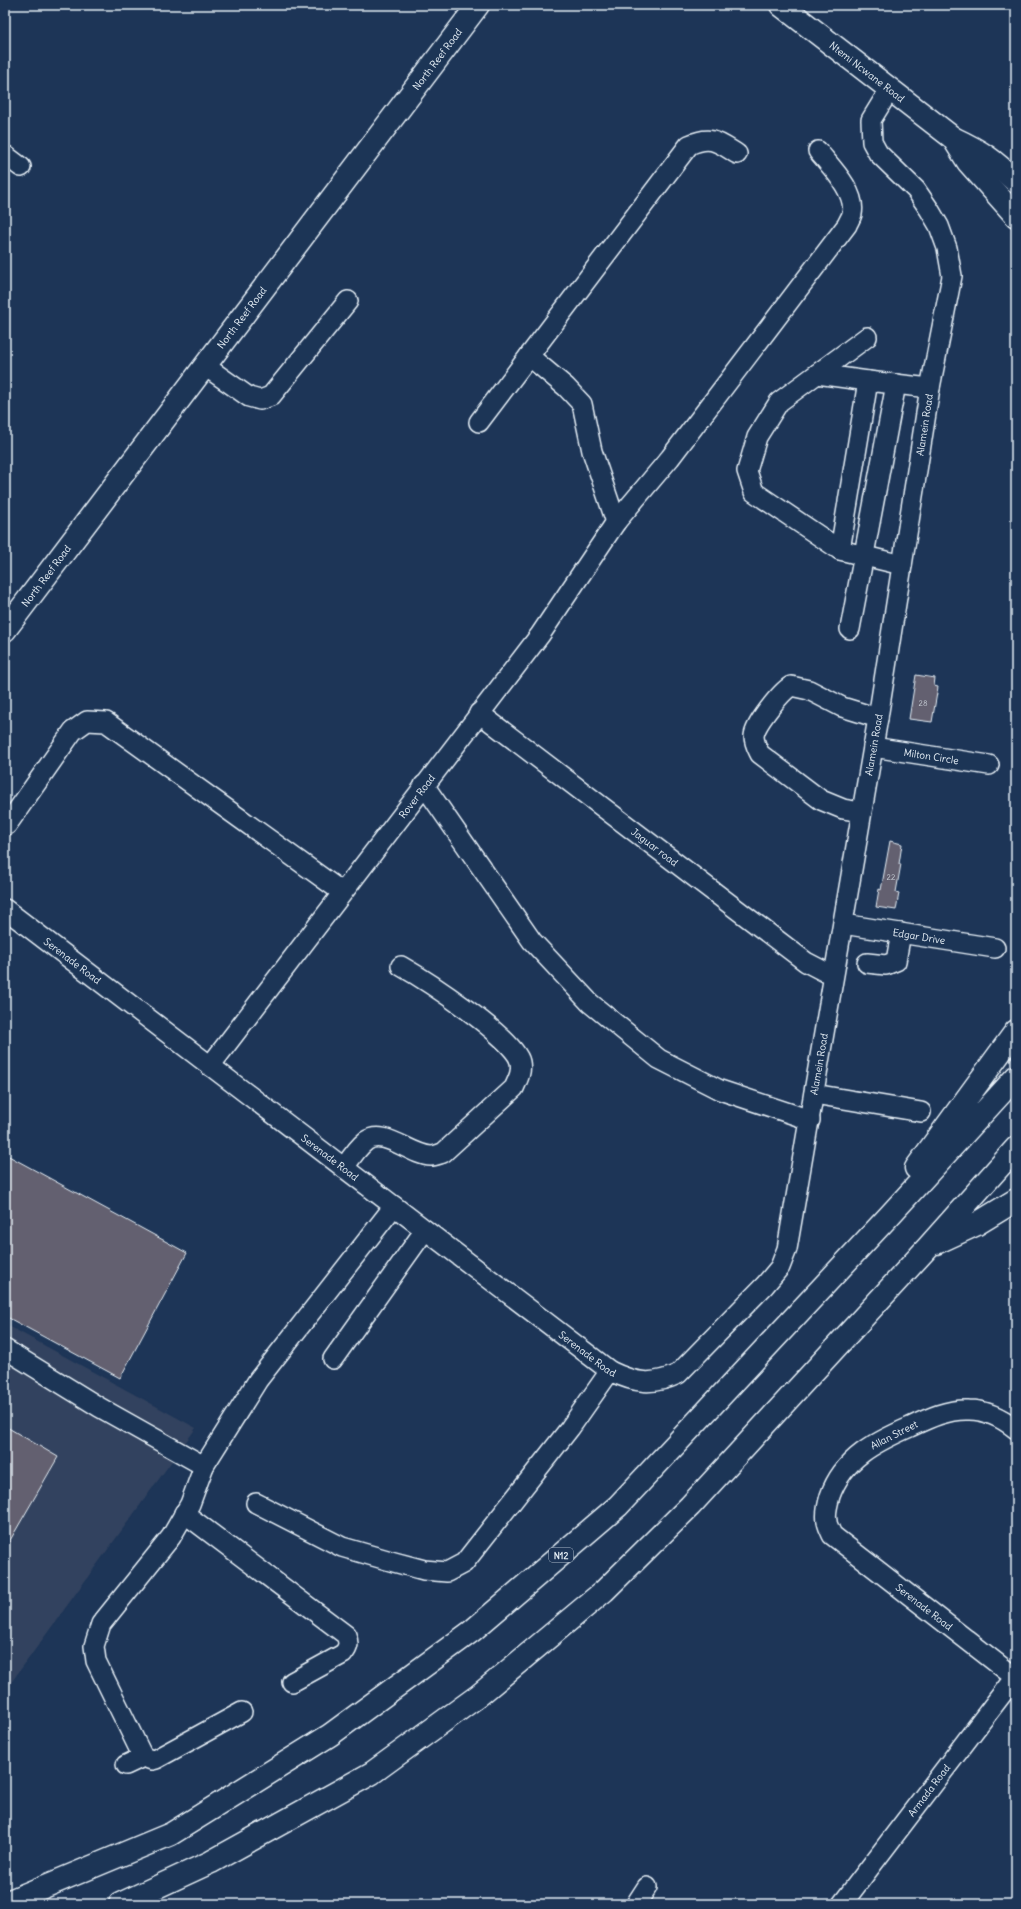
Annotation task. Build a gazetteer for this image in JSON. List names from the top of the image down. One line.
{"streets":{"main road":["North Reef Road","Ntemi Ncwane Road","N12"],"street":["Alamein Road","Milton Circle","Rover Road","Jaguar road","Edgar Drive","Serenade Road","Allan Street","Armada Road"]},"crossings":[["Ntemi Ncwane Road","Alamein Road"],["Alamein Road","Milton Circle"],["Alamein Road","Jaguar road"],["Alamein Road","Edgar Drive"],["Alamein Road","Serenade Road"],["Rover Road","Jaguar road"],["Rover Road","Serenade Road"],["Serenade Road","Allan Street"],["Serenade Road","Armada Road"]],"house_numbers":["28","22"]}
